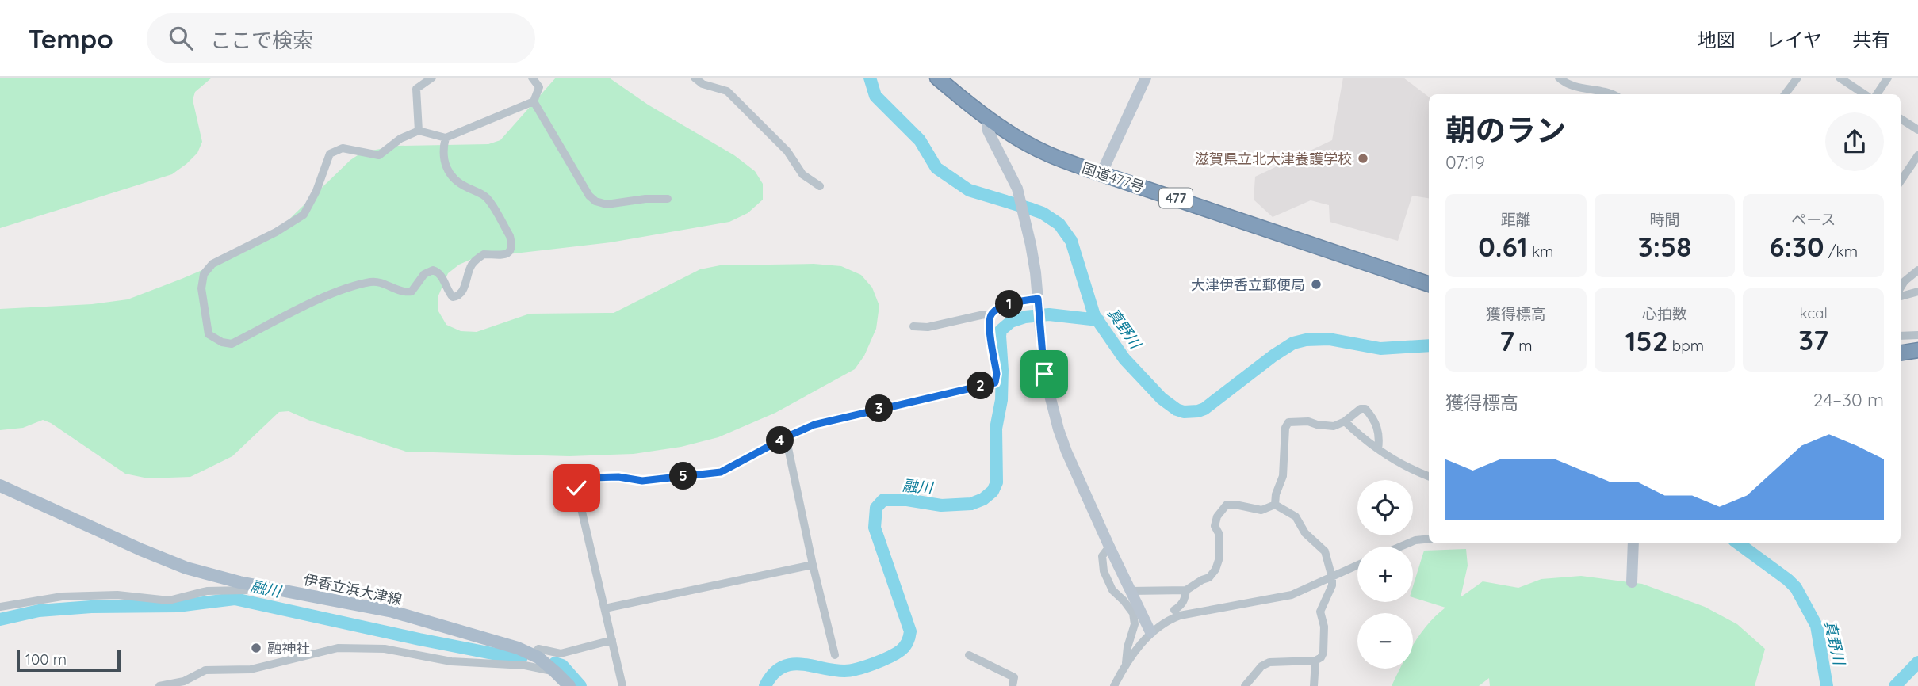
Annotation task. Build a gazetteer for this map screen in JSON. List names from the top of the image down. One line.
{"streets":{"highway":["国道477号","477"],"main road":["伊香立浜大津線"]},"water":["真野川","融川"],"places":["滋賀県立北大津養護学校","大津伊香立郵便局","融神社"],"scale_bar":"100 m","page":{"header":"Tempo","search":"ここで検索","nav":["地図","レイヤ","共有"],"heading":["朝のラン","07:19"],"stats":[["距離","0.61 km"],["時間","3:58"],["ペース","6:30 /km"],["獲得標高","7 m"],["心拍数","152 bpm"],["kcal","37"]],"pins":["1","2","3","4","5"],"chart":["獲得標高","24–30 m"],"map_buttons":["+","−"],"scale":"100 m"}}
